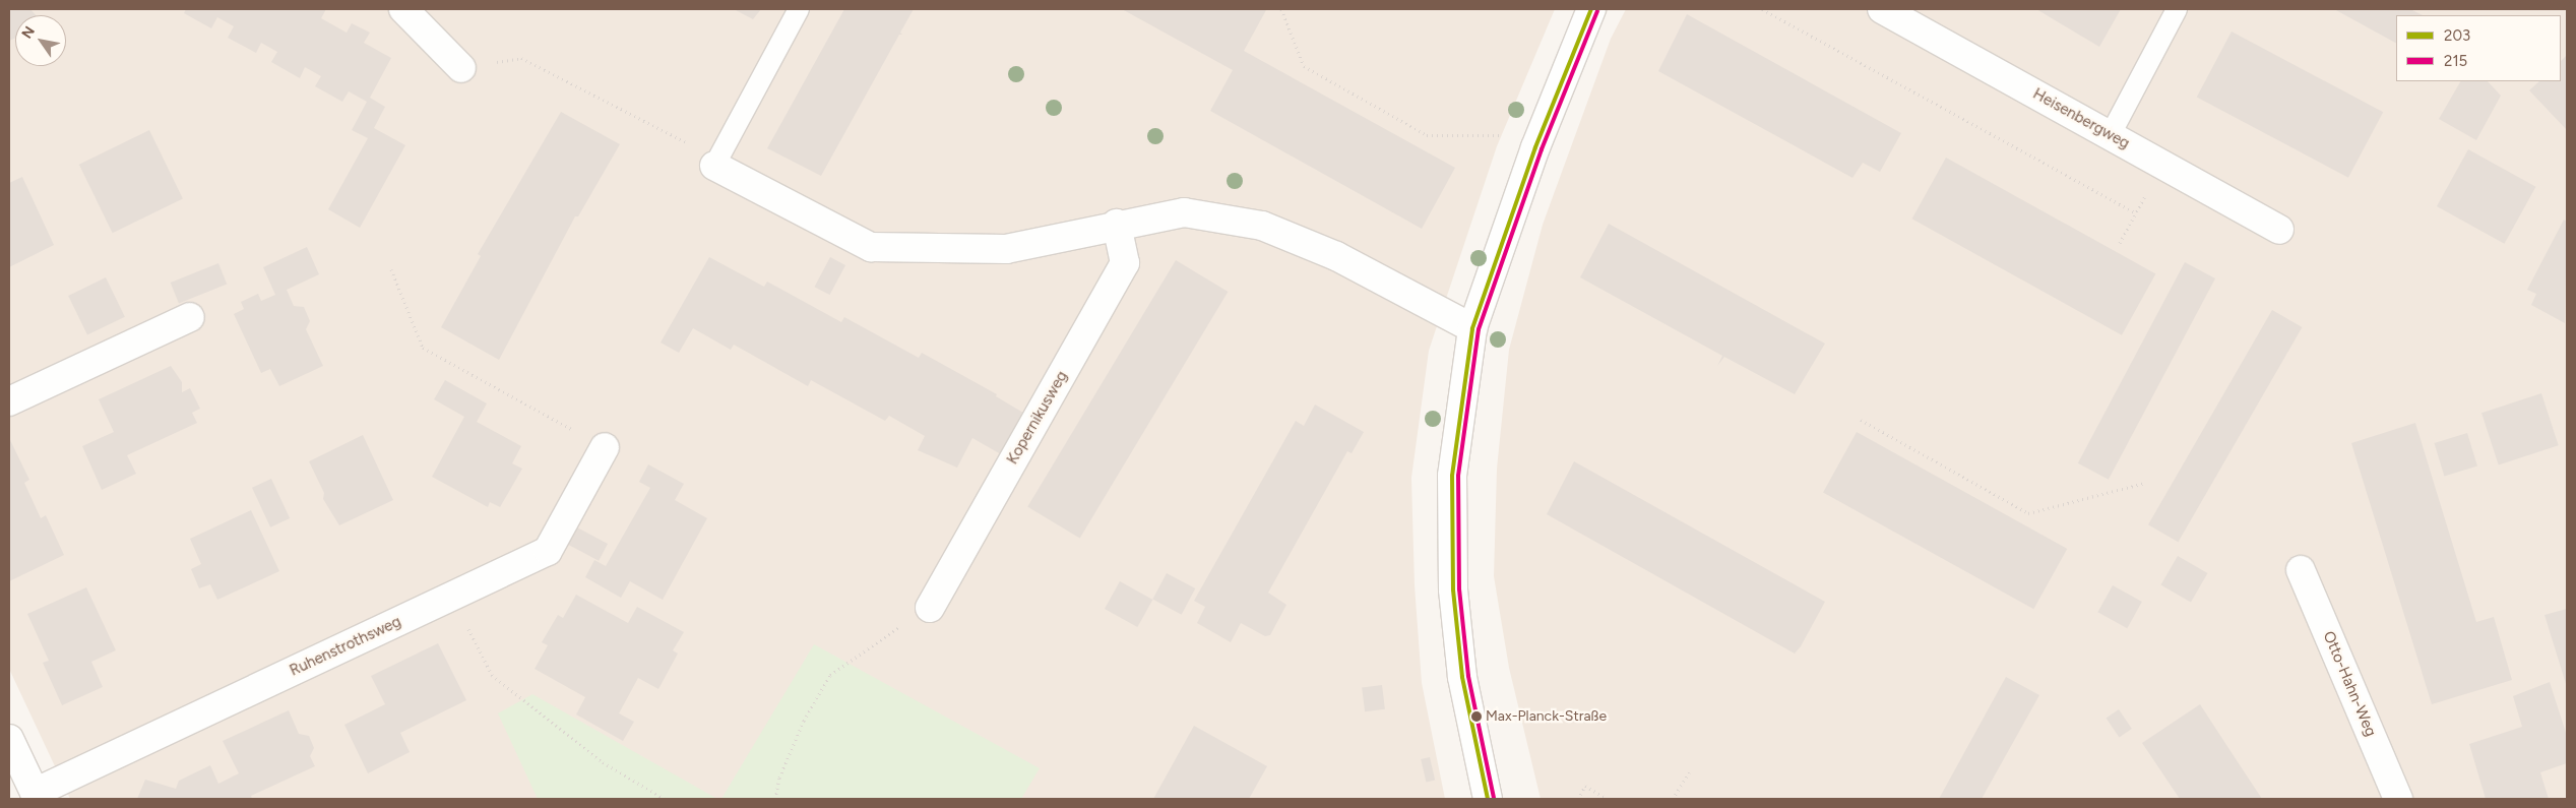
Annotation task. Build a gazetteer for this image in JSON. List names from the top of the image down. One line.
{"streets":{"street":["Heisenbergweg","Kopernikusweg","Ruhenstrothsweg","Otto-Hahn-Weg"]},"places":["Max-Planck-Straße"],"lines":["transit line 203","transit line 215"],"legend":["203","215"],"north":"top left"}
